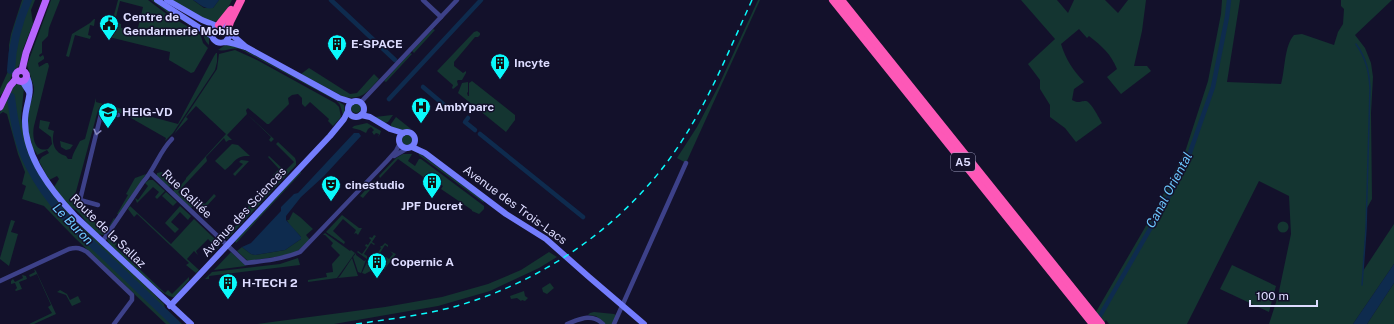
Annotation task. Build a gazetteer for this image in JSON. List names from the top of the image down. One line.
{"streets":{"highway":["A5"],"street":["Rue Galilée","Avenue des Trois-Lacs","Avenue des Sciences","Route de la Sallaz"]},"crossings":[["Rue Galilée","Avenue des Sciences"],["Avenue des Sciences","Route de la Sallaz"]],"water":["Canal Oriental","Le Buron"],"places":{"public building":["Centre de Gendarmerie Mobile"],"building":["E-SPACE","Incyte","JPF Ducret","Copernic A","H-TECH 2"],"hospital":["AmbYparc"],"school or university":["HEIG-VD"],"theatre":["cinestudio"]},"scale_bar":"100 m"}
